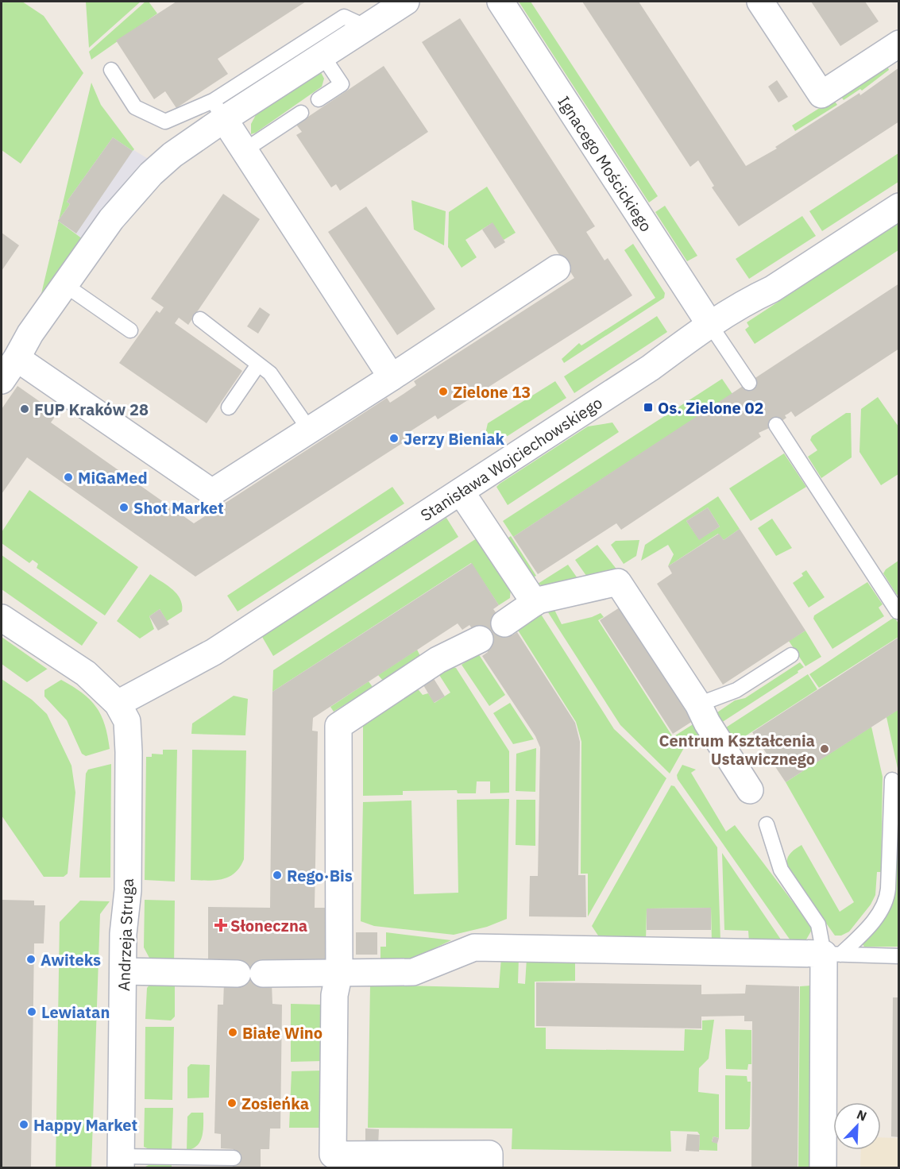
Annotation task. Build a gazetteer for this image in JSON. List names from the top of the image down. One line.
{"streets":{"street":["Ignacego Mościckiego","Stanisława Wojciechowskiego","Andrzeja Struga"]},"crossings":[["Ignacego Mościckiego","Stanisława Wojciechowskiego"],["Stanisława Wojciechowskiego","Andrzeja Struga"]],"places":{"other":["Zielone 13","FUP Kraków 28","Jerzy Bieniak","MiGaMed","Shot Market","Centrum Kształcenia Ustawicznego","Rego·Bis","Awiteks","Lewiatan","Białe Wino","Zosieńka","Happy Market"],"transit":["Os. Zielone 02"],"health":["Słoneczna"]},"north":"top right"}
